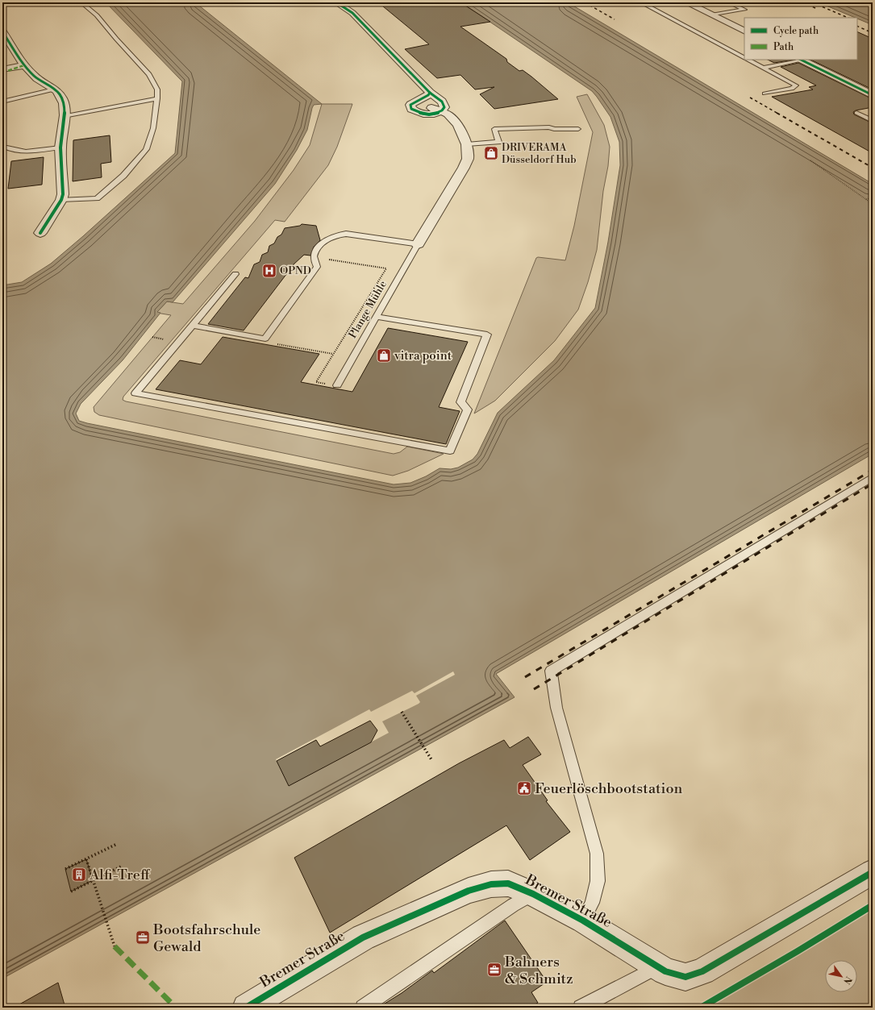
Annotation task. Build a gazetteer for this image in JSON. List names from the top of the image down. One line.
{"streets":{"street":["Bremer Straße"],"lane":["Plange Mühle"]},"places":{"shop":["DRIVERAMA Düsseldorf Hub","vitra point"],"hospital":["OPND"],"public building":["Feuerlöschbootstation"],"building":["Alfi-Treff"],"office":["Bootsfahrschule Gewald","Bahners & Schmitz"]},"legend":["Cycle path","Path"],"north":"bottom right"}
